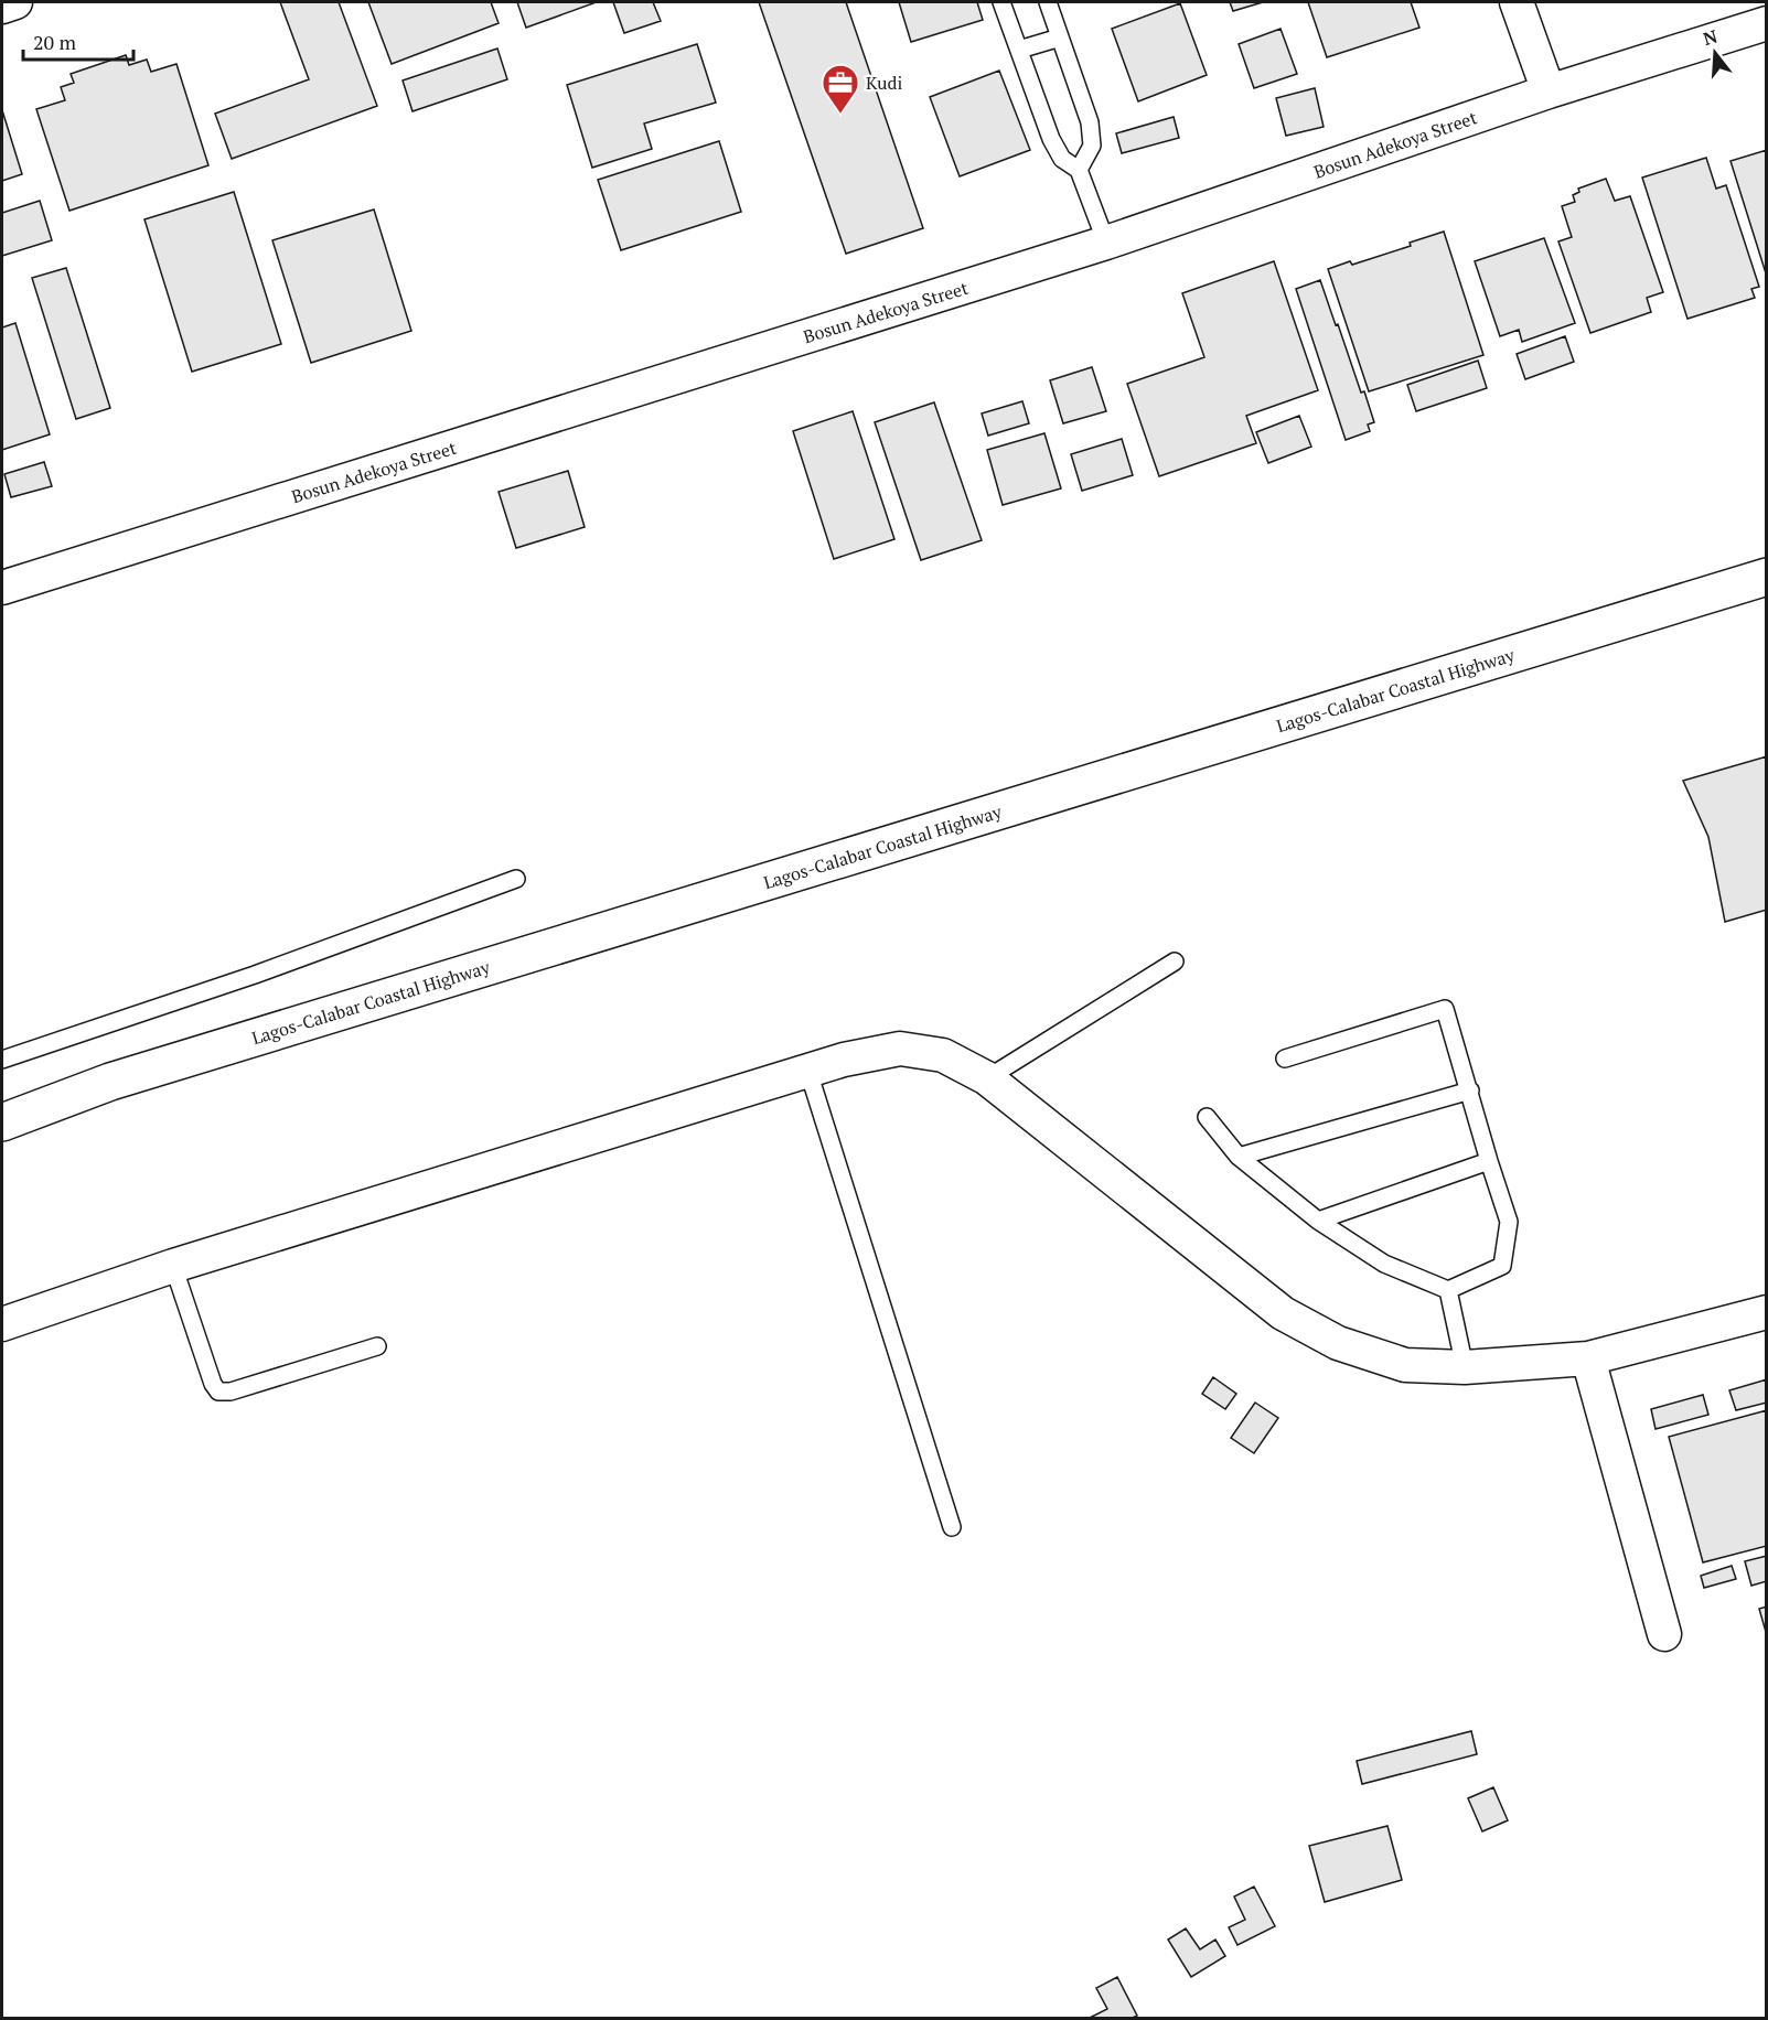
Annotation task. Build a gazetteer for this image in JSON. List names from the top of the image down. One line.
{"streets":{"highway":["Lagos-Calabar Coastal Highway"],"street":["Bosun Adekoya Street"]},"places":{"office":["Kudi"]},"scale_bar":"20 m","north":"top"}
